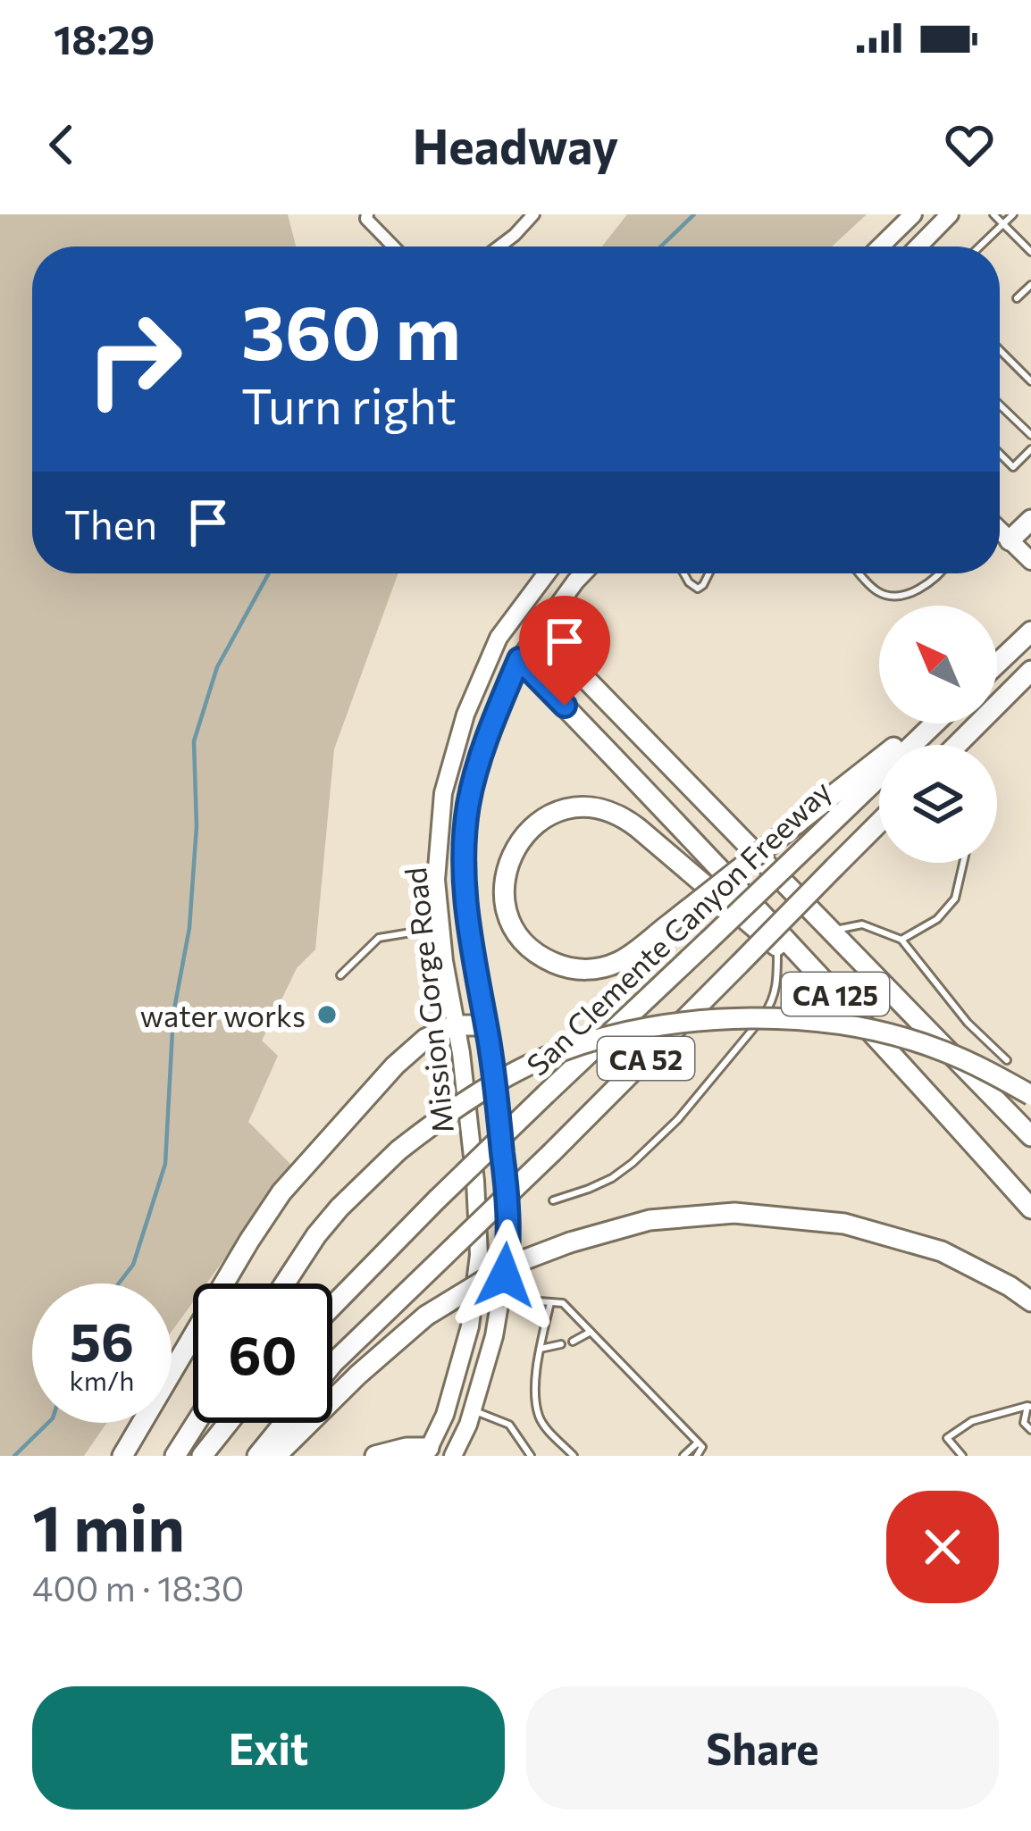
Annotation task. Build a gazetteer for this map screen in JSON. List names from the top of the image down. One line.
{"streets":{"highway":["San Clemente Canyon Freeway","CA 125","CA 52"],"main road":["Mission Gorge Road"]},"crossings":[["CA 125","Mission Gorge Road"]],"places":["water works"],"north":"top left","page":{"status":"18:29","header":"Headway","turn":["360 m","Turn right"],"then":"Then","speed":"56 km/h","limit":"60","heading":["1 min","400 m · 18:30"],"buttons":["Exit","Share"]}}
